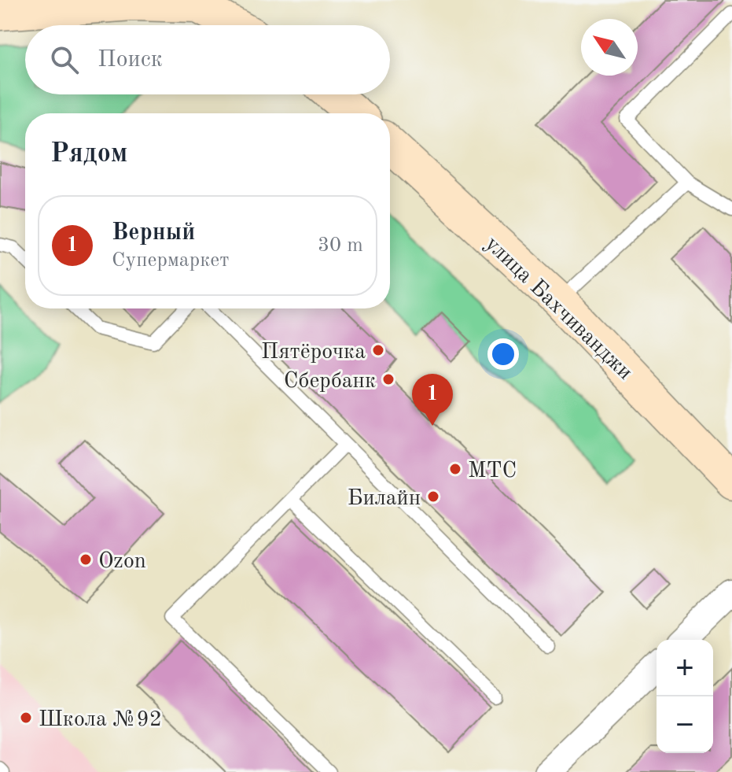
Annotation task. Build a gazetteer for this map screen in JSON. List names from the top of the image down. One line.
{"streets":{"main road":["улица Бахчиванджи"]},"places":["Пятёрочка","Сбербанк","МТС","Билайн","Ozon","Школа №92"],"north":"top left","page":{"search":"Поиск","heading":"Рядом","list":[{"mark":"1","name":"Верный","note":"Супермаркет","value":"30 m"}],"pins":"1","map_buttons":["+","−"]}}
